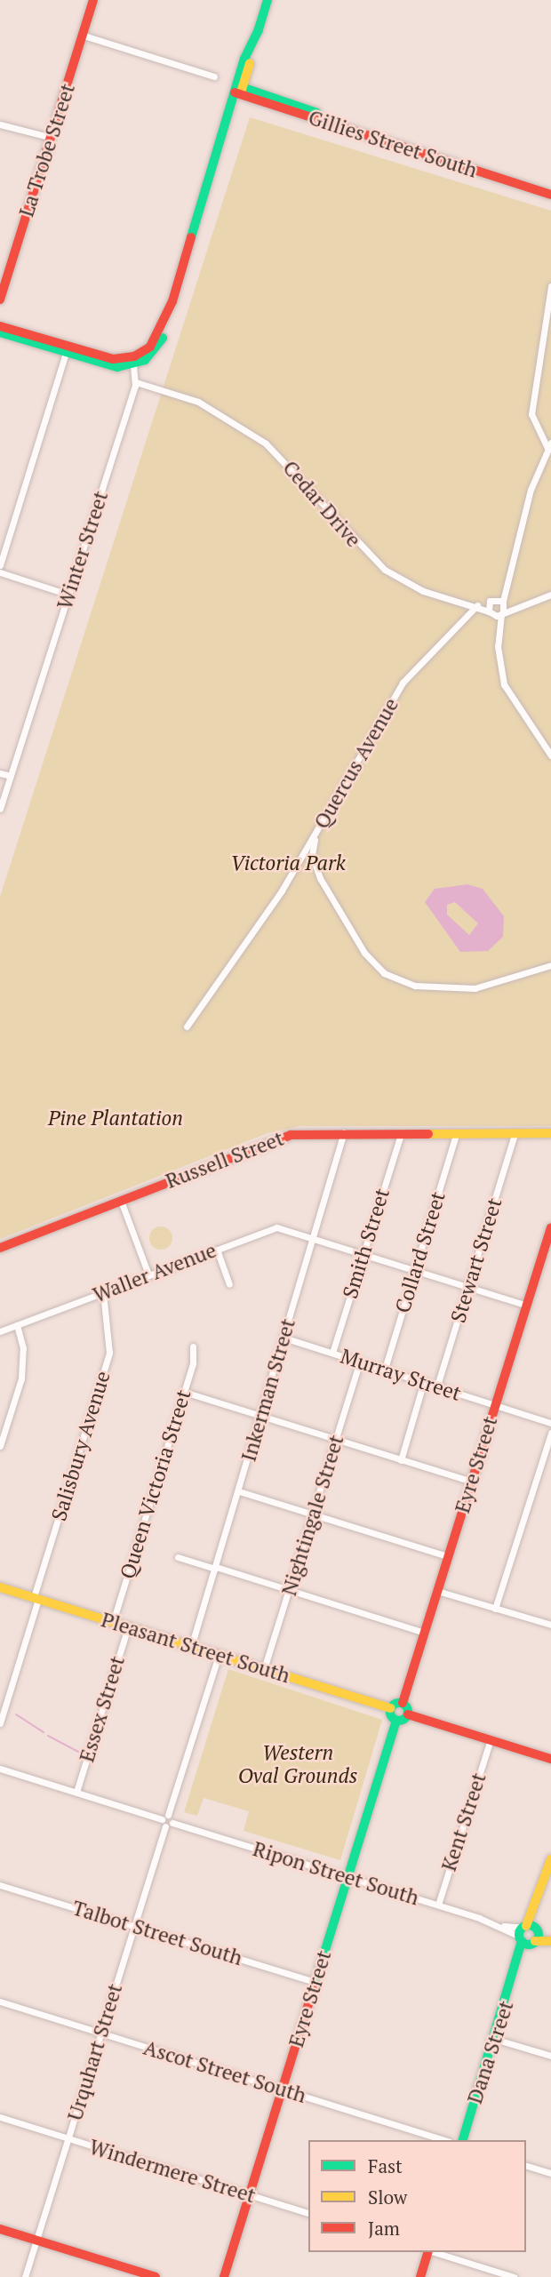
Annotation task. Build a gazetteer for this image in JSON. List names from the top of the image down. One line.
{"streets":{"main road":["Gillies Street South","La Trobe Street","Russell Street","Eyre Street","Pleasant Street South","Ripon Street South","Dana Street"],"street":["Cedar Drive","Winter Street","Quercus Avenue","Smith Street","Collard Street","Stewart Street","Waller Avenue","Murray Street","Inkerman Street","Salisbury Avenue","Queen Victoria Street","Nightingale Street","Essex Street","Kent Street","Talbot Street South","Urquhart Street","Ascot Street South","Windermere Street"]},"crossings":[["Cedar Drive","Winter Street"],["Cedar Drive","Quercus Avenue"],["Russell Street","Smith Street"],["Russell Street","Collard Street"],["Russell Street","Stewart Street"],["Russell Street","Inkerman Street"],["Smith Street","Waller Avenue"],["Smith Street","Murray Street"],["Collard Street","Waller Avenue"],["Collard Street","Murray Street"],["Stewart Street","Waller Avenue"],["Stewart Street","Murray Street"],["Waller Avenue","Inkerman Street"],["Waller Avenue","Salisbury Avenue"],["Waller Avenue","Eyre Street"],["Murray Street","Inkerman Street"],["Murray Street","Eyre Street"],["Murray Street","Nightingale Street"],["Inkerman Street","Pleasant Street South"],["Salisbury Avenue","Pleasant Street South"],["Eyre Street","Ripon Street South"],["Eyre Street","Talbot Street South"],["Eyre Street","Ascot Street South"],["Eyre Street","Windermere Street"],["Queen Victoria Street","Pleasant Street South"],["Nightingale Street","Pleasant Street South"],["Pleasant Street South","Essex Street"],["Kent Street","Ripon Street South"],["Ripon Street South","Dana Street"],["Talbot Street South","Urquhart Street"],["Urquhart Street","Ascot Street South"],["Urquhart Street","Windermere Street"]],"parks":["Victoria Park","Pine Plantation","Western Oval Grounds"],"legend":["Fast","Slow","Jam"]}
